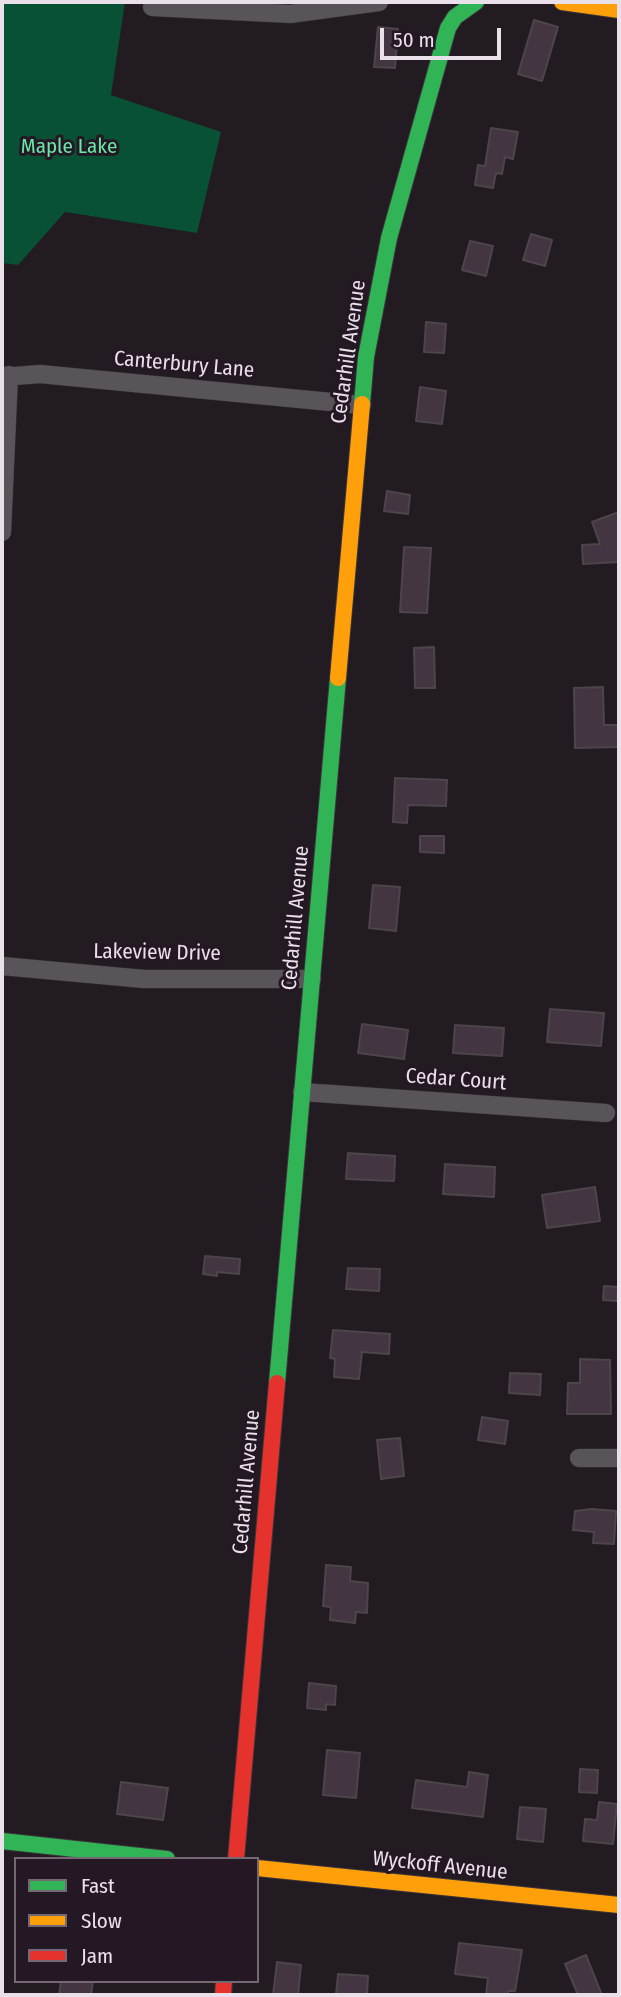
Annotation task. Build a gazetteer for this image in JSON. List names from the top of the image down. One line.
{"streets":{"street":["Cedarhill Avenue","Canterbury Lane","Lakeview Drive","Cedar Court","Wyckoff Avenue"]},"crossings":[["Cedarhill Avenue","Canterbury Lane"],["Cedarhill Avenue","Lakeview Drive"],["Cedarhill Avenue","Cedar Court"]],"parks":["Maple Lake"],"legend":["Fast","Slow","Jam"],"scale_bar":"50 m"}
